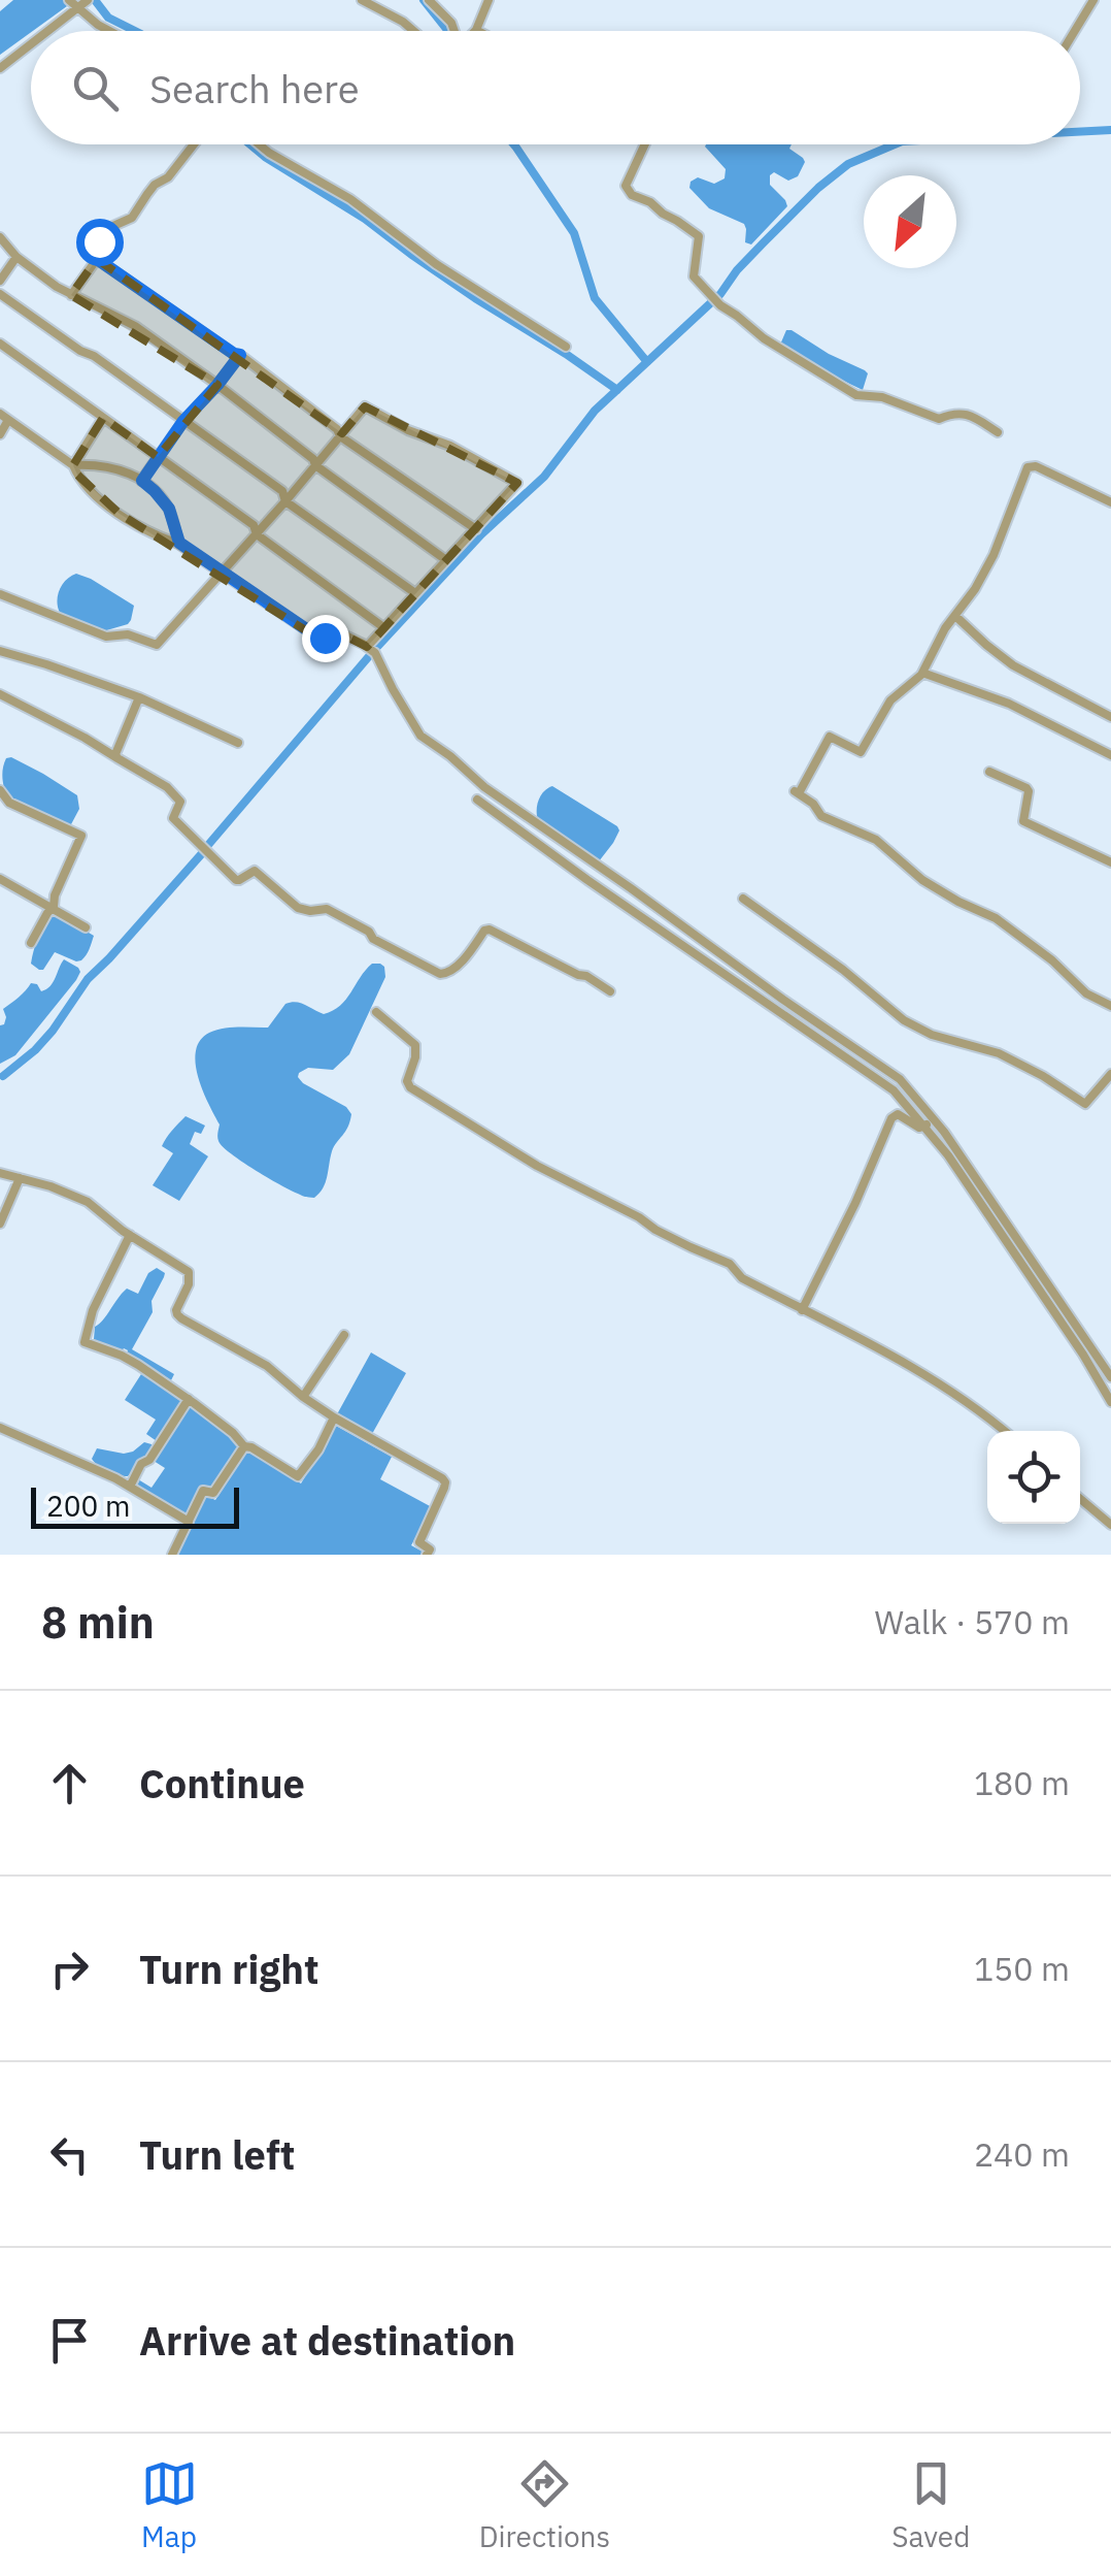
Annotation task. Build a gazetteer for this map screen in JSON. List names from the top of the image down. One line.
{"scale_bar":"200 m","north":"bottom left","page":{"search":"Search here","scale":"200 m","heading":["8 min","Walk · 570 m"],"list":[["Continue","180 m"],["Turn right","150 m"],["Turn left","240 m"],"Arrive at destination"],"nav":["Map","Directions","Saved"]}}
